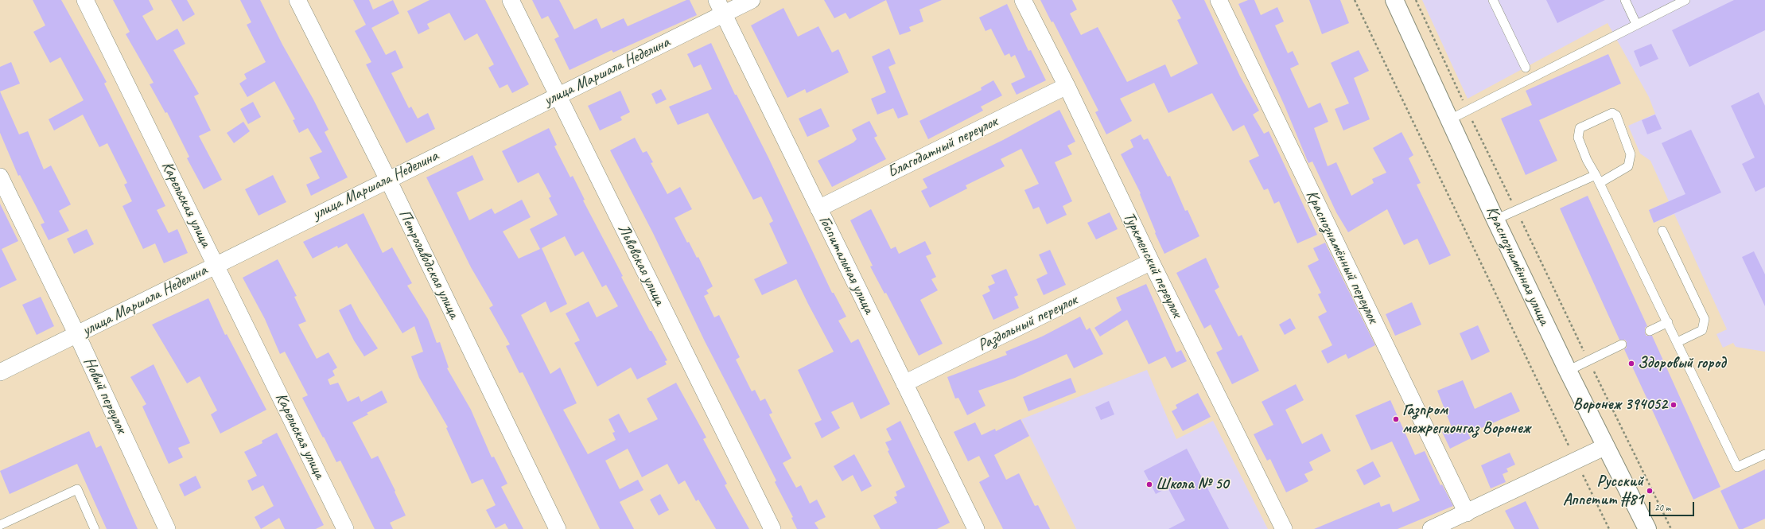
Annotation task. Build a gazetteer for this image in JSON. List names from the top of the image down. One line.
{"streets":{"street":["улица Маршала Неделина","Благодатный переулок","Карельская улица","Краснознамённый переулок","Петрозаводская улица","Львовская улица","Госпитальная улица","Туркменский переулок","Краснознамённая улица","Раздольный переулок","Новый переулок"]},"crossings":[["улица Маршала Неделина","Карельская улица"],["улица Маршала Неделина","Петрозаводская улица"],["улица Маршала Неделина","Львовская улица"],["улица Маршала Неделина","Госпитальная улица"],["улица Маршала Неделина","Новый переулок"],["Благодатный переулок","Госпитальная улица"],["Благодатный переулок","Туркменский переулок"],["Госпитальная улица","Раздольный переулок"],["Туркменский переулок","Раздольный переулок"]],"places":["Здоровый город","Воронеж 394052","Газпром межрегионгаз Воронеж","Школа № 50","Русский Аппетит #81"],"scale_bar":"20 m"}
